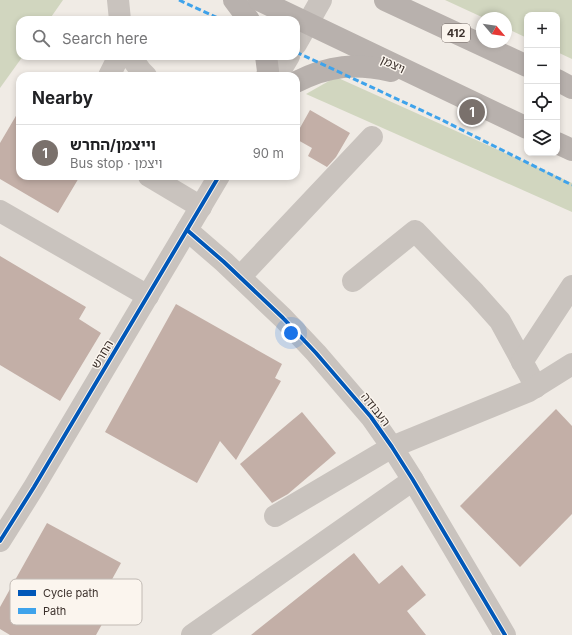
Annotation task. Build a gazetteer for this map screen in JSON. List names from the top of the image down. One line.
{"streets":{"main road":["412","ויצמן"],"street":["החרש","העבודה"]},"crossings":[["החרש","העבודה"]],"legend":["Cycle path","Path"],"north":"bottom right","page":{"map_buttons":["+","−"],"search":"Search here","heading":"Nearby","pins":"1","list":[{"mark":"1","name":"וייצמן/החרש","note":"Bus stop · ויצמן","value":"90 m"}]}}
